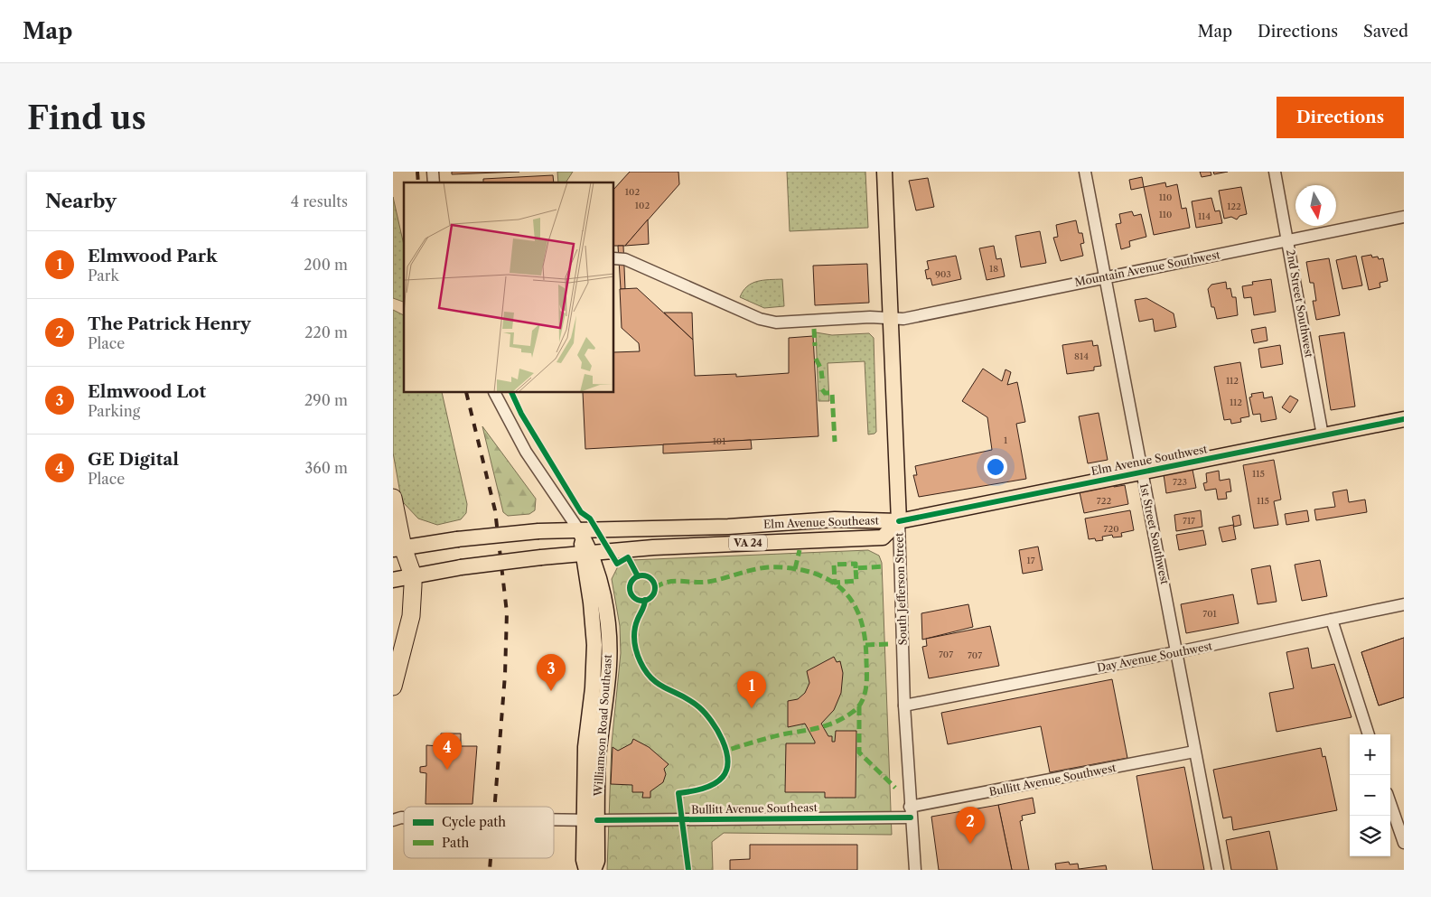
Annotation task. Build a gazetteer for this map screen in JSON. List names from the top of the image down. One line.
{"streets":{"main road":["Elm Avenue Southwest","Elm Avenue Southeast","VA 24","South Jefferson Street","Williamson Road Southeast"],"street":["Mountain Avenue Southwest","2nd Street Southwest","1st Street Southwest","Day Avenue Southwest","Bullitt Avenue Southwest","Bullitt Avenue Southeast"]},"crossings":[["Mountain Avenue Southwest","2nd Street Southwest"],["Mountain Avenue Southwest","1st Street Southwest"],["Mountain Avenue Southwest","South Jefferson Street"],["2nd Street Southwest","Elm Avenue Southwest"],["Elm Avenue Southwest","Elm Avenue Southeast"],["Elm Avenue Southwest","1st Street Southwest"],["Elm Avenue Southwest","South Jefferson Street"],["Elm Avenue Southeast","South Jefferson Street"],["Elm Avenue Southeast","Williamson Road Southeast"],["1st Street Southwest","Day Avenue Southwest"],["1st Street Southwest","Bullitt Avenue Southwest"],["South Jefferson Street","Day Avenue Southwest"],["South Jefferson Street","Bullitt Avenue Southwest"],["South Jefferson Street","Bullitt Avenue Southeast"],["Williamson Road Southeast","Bullitt Avenue Southeast"],["Bullitt Avenue Southwest","Bullitt Avenue Southeast"]],"house_numbers":["102","110","102","122","110","114","18","903","814","112","112","1","101","115","723","722","115","717","720","17","701","707","707"],"legend":["Cycle path","Path"],"north":"bottom","page":{"header":"Map","nav":["Map","Directions","Saved"],"buttons":"Directions","title":"Find us","heading":["Nearby","4 results"],"list":[{"mark":"1","name":"Elmwood Park","note":"Park","value":"200 m"},{"mark":"2","name":"The Patrick Henry","note":"Place","value":"220 m"},{"mark":"3","name":"Elmwood Lot","note":"Parking","value":"290 m"},{"mark":"4","name":"GE Digital","note":"Place","value":"360 m"}],"pins":["3","1","4","2"],"map_buttons":["+","−"]}}
